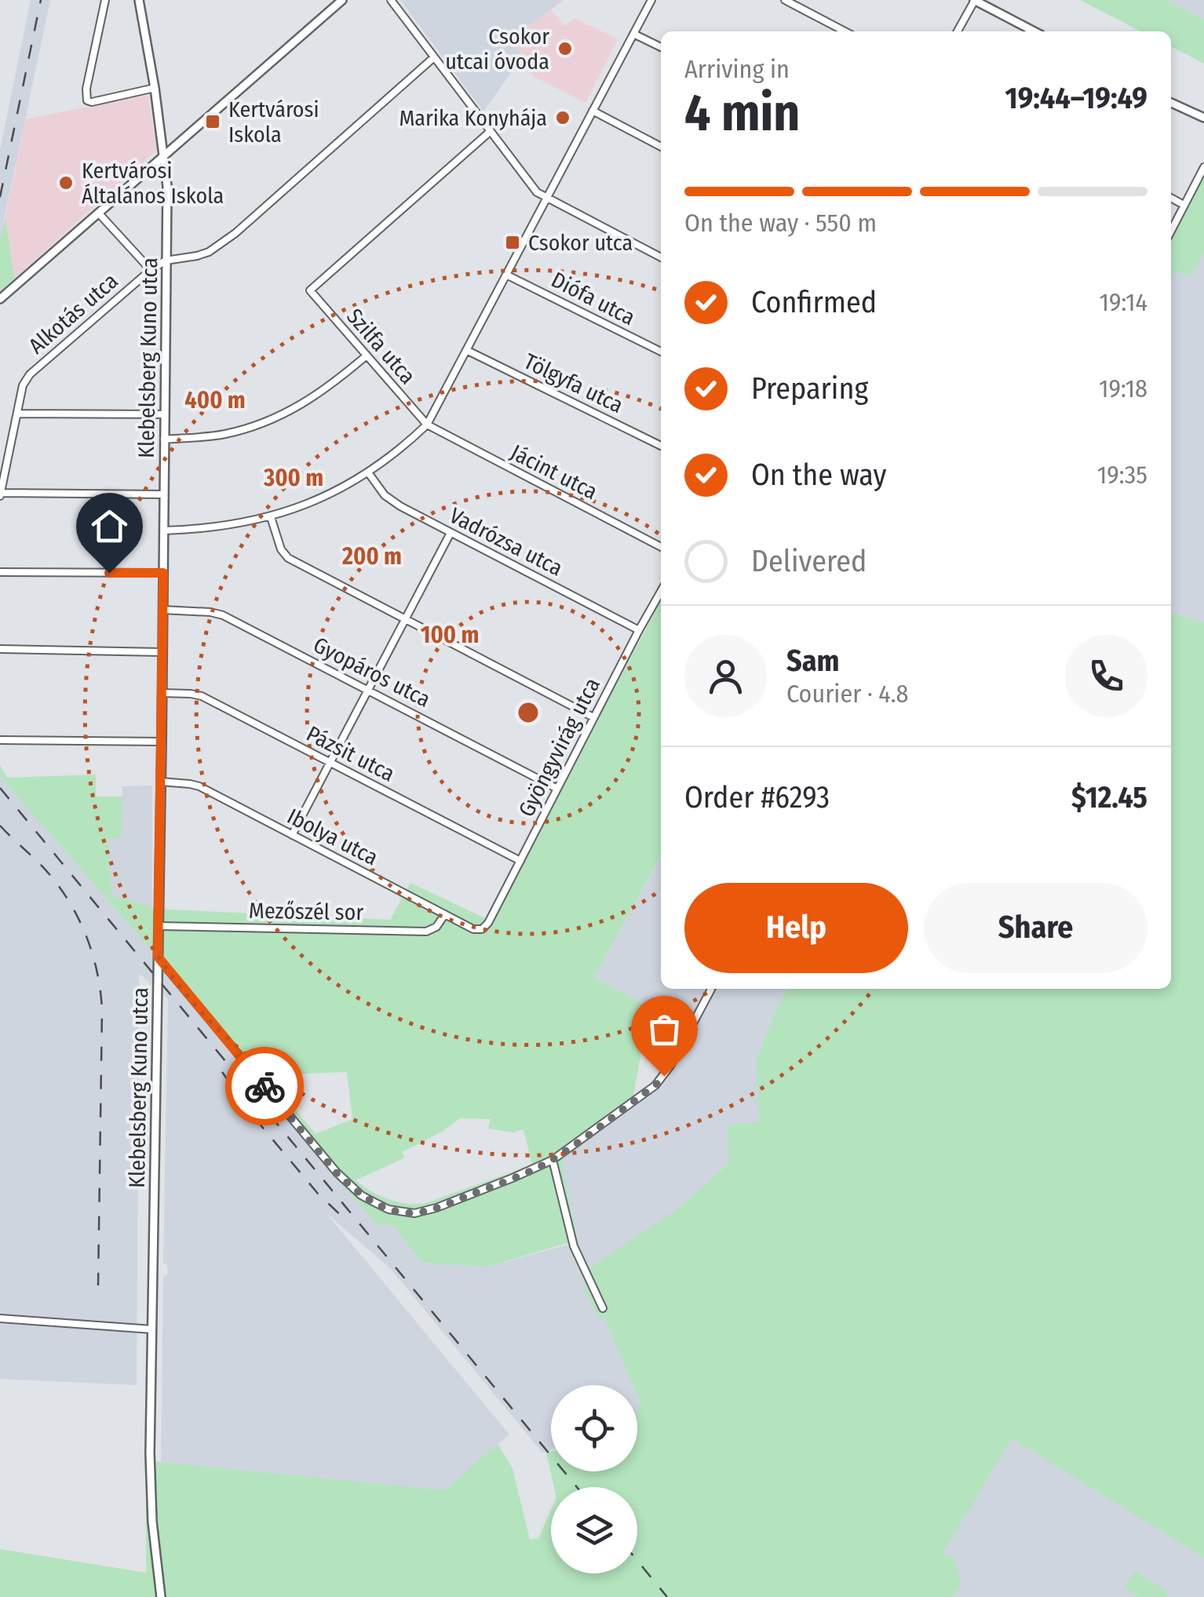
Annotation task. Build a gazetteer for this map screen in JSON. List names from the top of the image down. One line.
{"streets":{"street":["Diófa utca","Alkotás utca","Szilfa utca","Klebelsberg Kuno utca","Tölgyfa utca","Jácint utca","Vadrózsa utca","Gyopáros utca","Gyöngyvirág utca","Pázsit utca","Ibolya utca","Mezőszél sor"]},"crossings":[["Alkotás utca","Klebelsberg Kuno utca"],["Szilfa utca","Jácint utca"],["Klebelsberg Kuno utca","Gyopáros utca"],["Klebelsberg Kuno utca","Pázsit utca"],["Klebelsberg Kuno utca","Ibolya utca"],["Klebelsberg Kuno utca","Mezőszél sor"],["Vadrózsa utca","Gyöngyvirág utca"],["Gyopáros utca","Gyöngyvirág utca"],["Gyöngyvirág utca","Pázsit utca"],["Gyöngyvirág utca","Ibolya utca"],["Ibolya utca","Mezőszél sor"]],"places":{"other":["Csokor utcai óvoda","Marika Konyhája","Kertvárosi Általános Iskola"],"transit":["Kertvárosi Iskola","Csokor utca"]},"page":{"heading":["4 min","Arriving in","19:44–19:49"],"panel":["Sam","Courier · 4.8","Order #6293","$12.45"],"bar":"On the way · 550 m","list":[["Confirmed","19:14"],["Preparing","19:18"],["On the way","19:35"],"Delivered"],"buttons":["Help","Share"]},"rings":["400 m","300 m","200 m","100 m"]}
